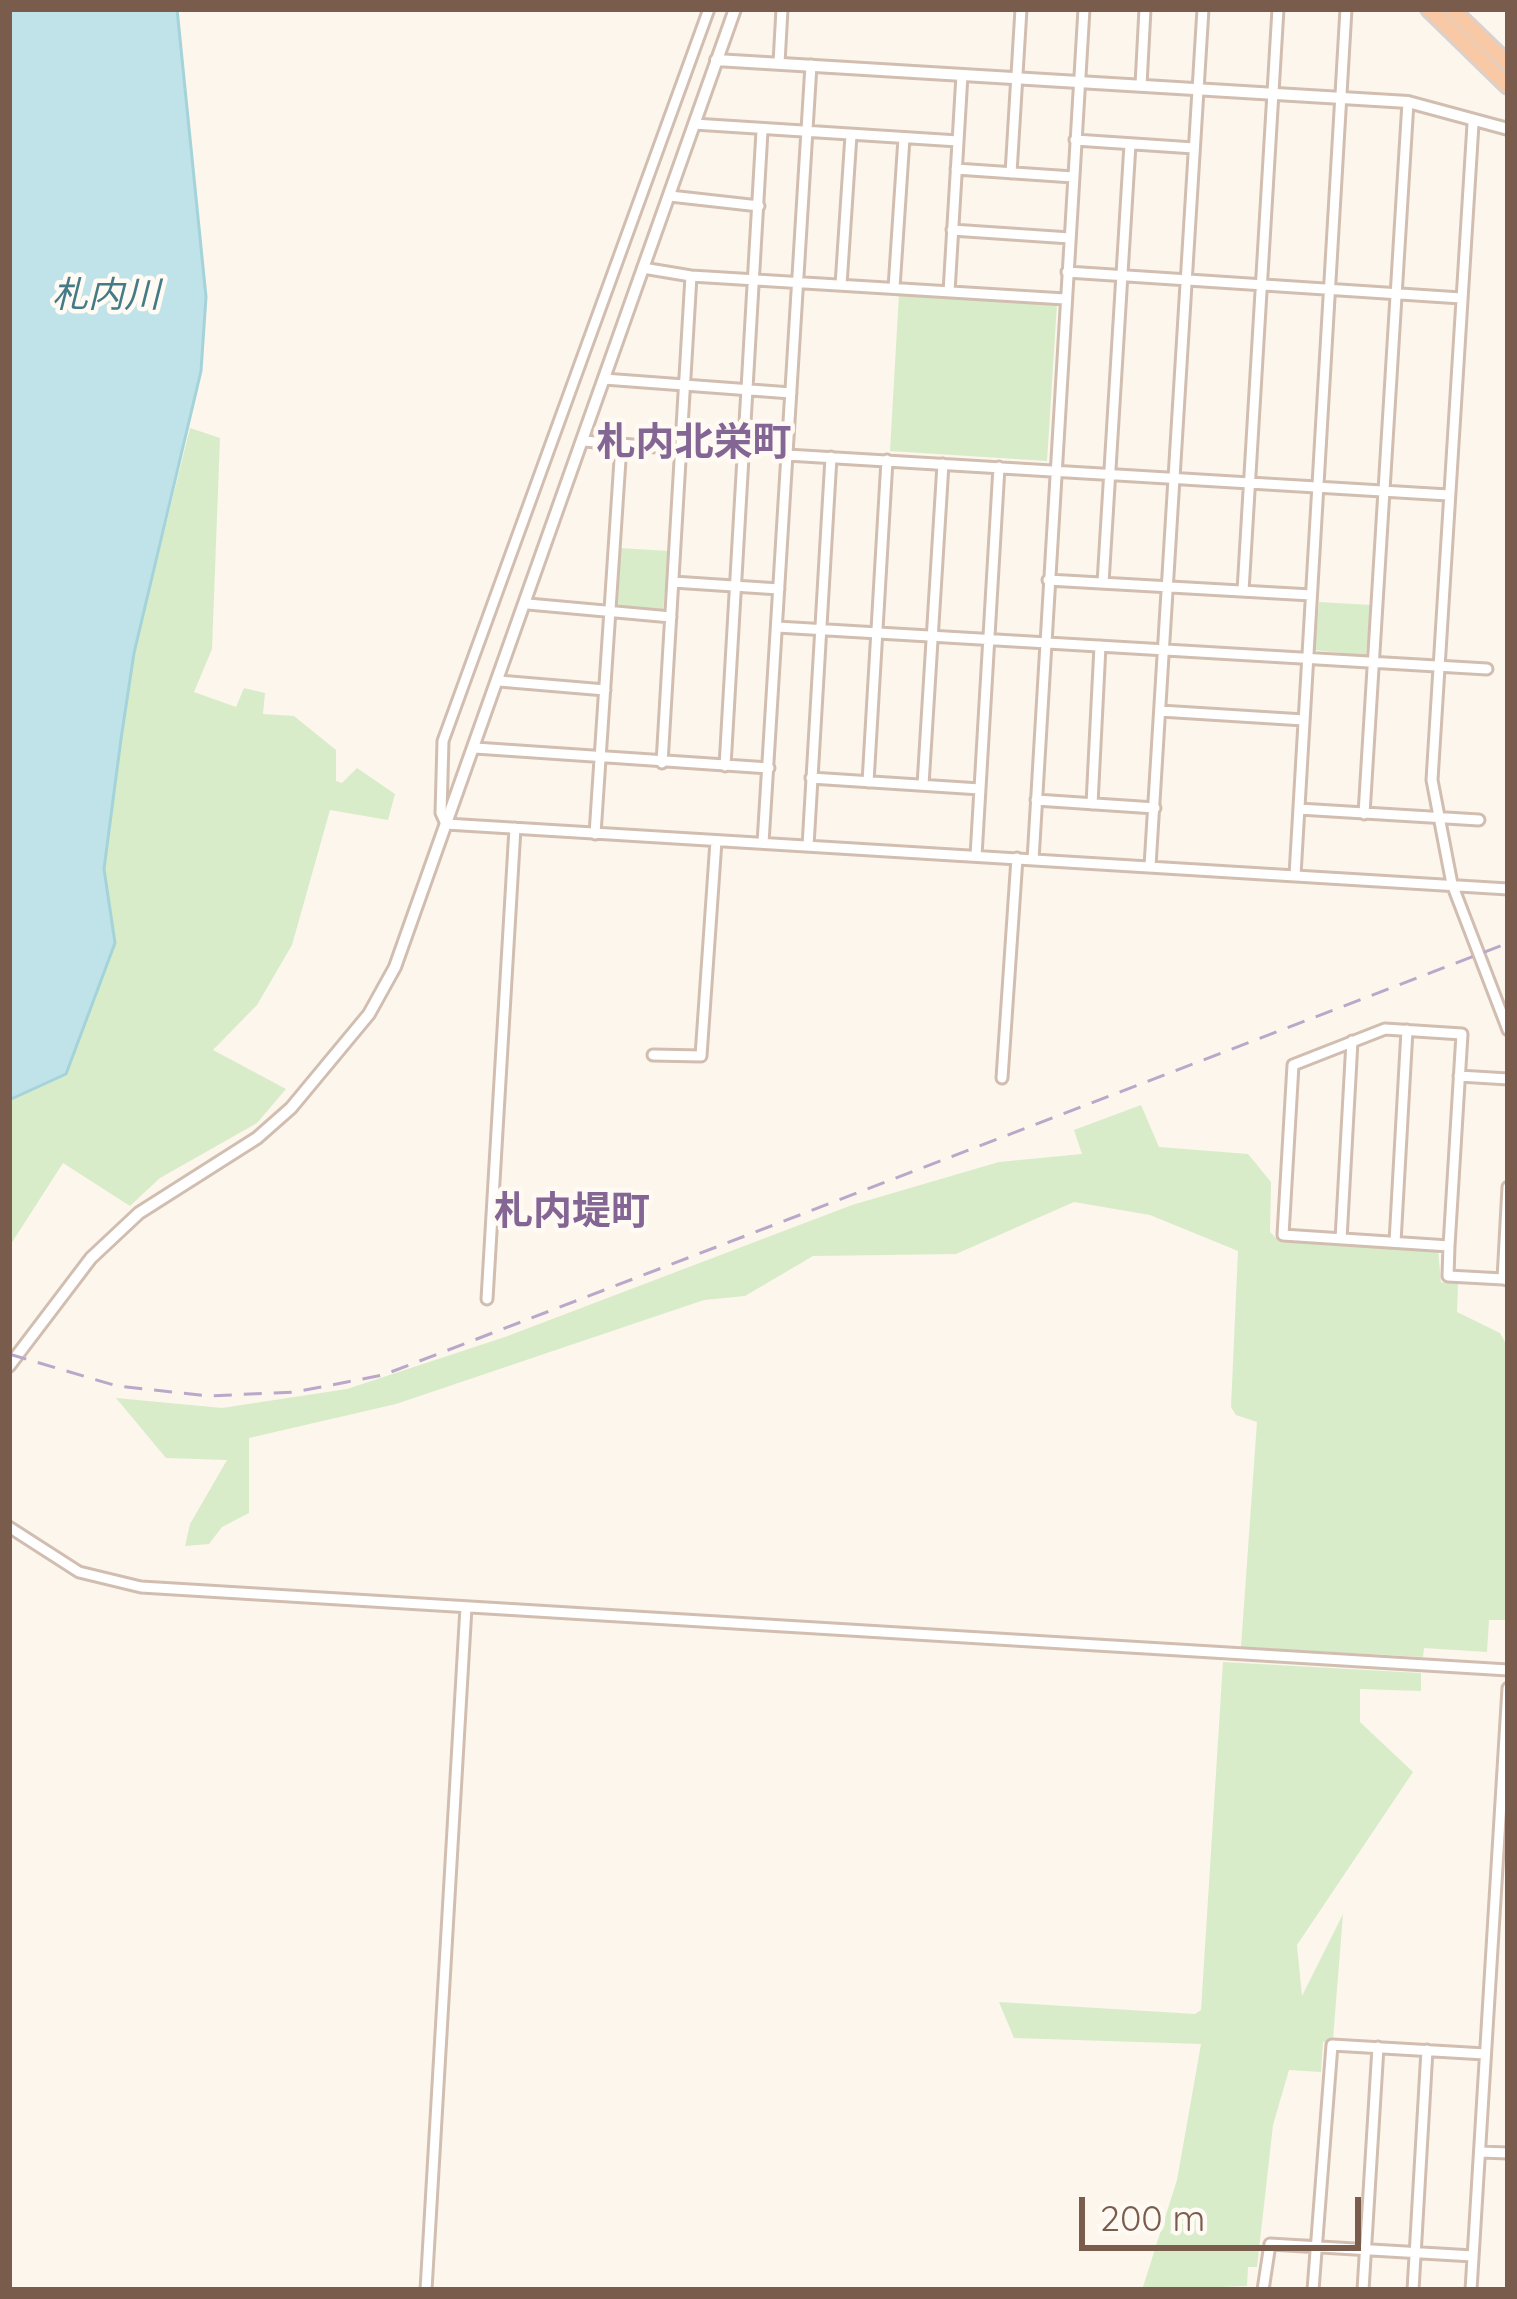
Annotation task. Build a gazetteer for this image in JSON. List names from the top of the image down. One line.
{"districts":["札内北栄町","札内堤町"],"water":["札内川"],"scale_bar":"200 m"}
